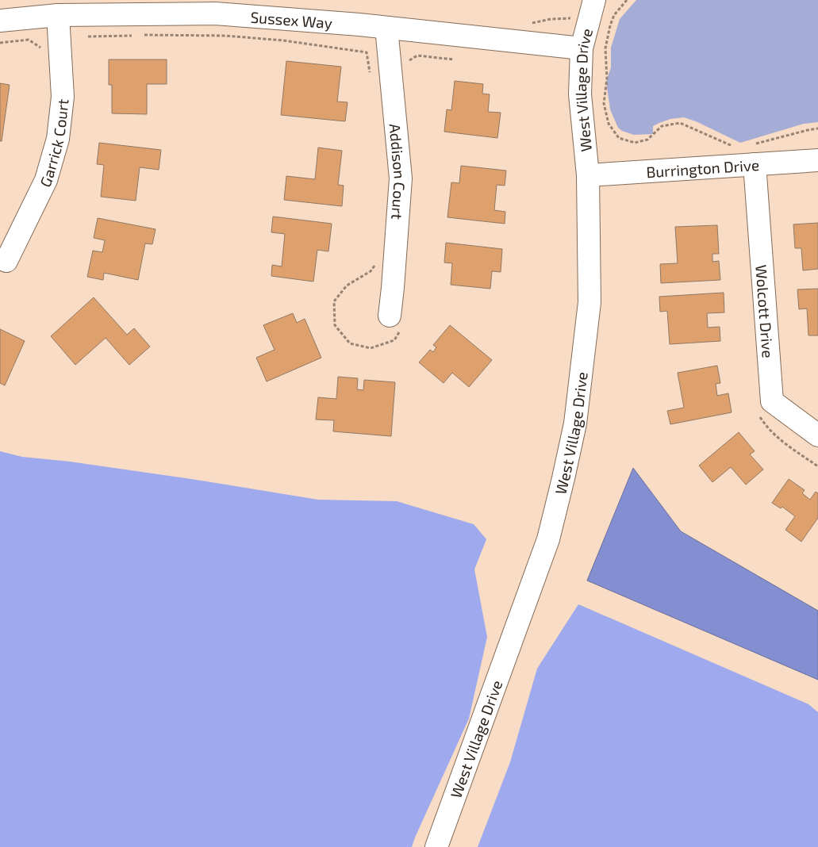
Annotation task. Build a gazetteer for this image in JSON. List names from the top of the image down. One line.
{"streets":{"street":["Sussex Way","West Village Drive","Garrick Court","Burrington Drive","Addison Court","Wolcott Drive"]},"crossings":[["Sussex Way","West Village Drive"],["Sussex Way","Garrick Court"],["Sussex Way","Addison Court"],["West Village Drive","Burrington Drive"],["Burrington Drive","Wolcott Drive"]]}
